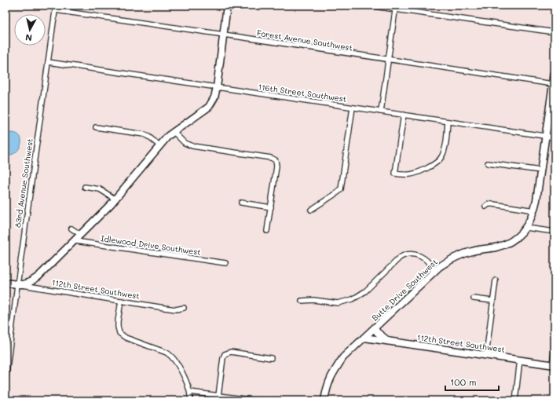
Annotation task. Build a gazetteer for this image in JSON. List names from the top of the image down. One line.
{"streets":{"street":["Forest Avenue Southwest","116th Street Southwest","83rd Avenue Southwest","Idlewood Drive Southwest","112th Street Southwest","Butte Drive Southwest"]},"crossings":[["Forest Avenue Southwest","83rd Avenue Southwest"],["Forest Avenue Southwest","Butte Drive Southwest"],["116th Street Southwest","83rd Avenue Southwest"],["116th Street Southwest","Butte Drive Southwest"],["83rd Avenue Southwest","112th Street Southwest"],["112th Street Southwest","Butte Drive Southwest"]],"scale_bar":"100 m","north":"bottom"}
